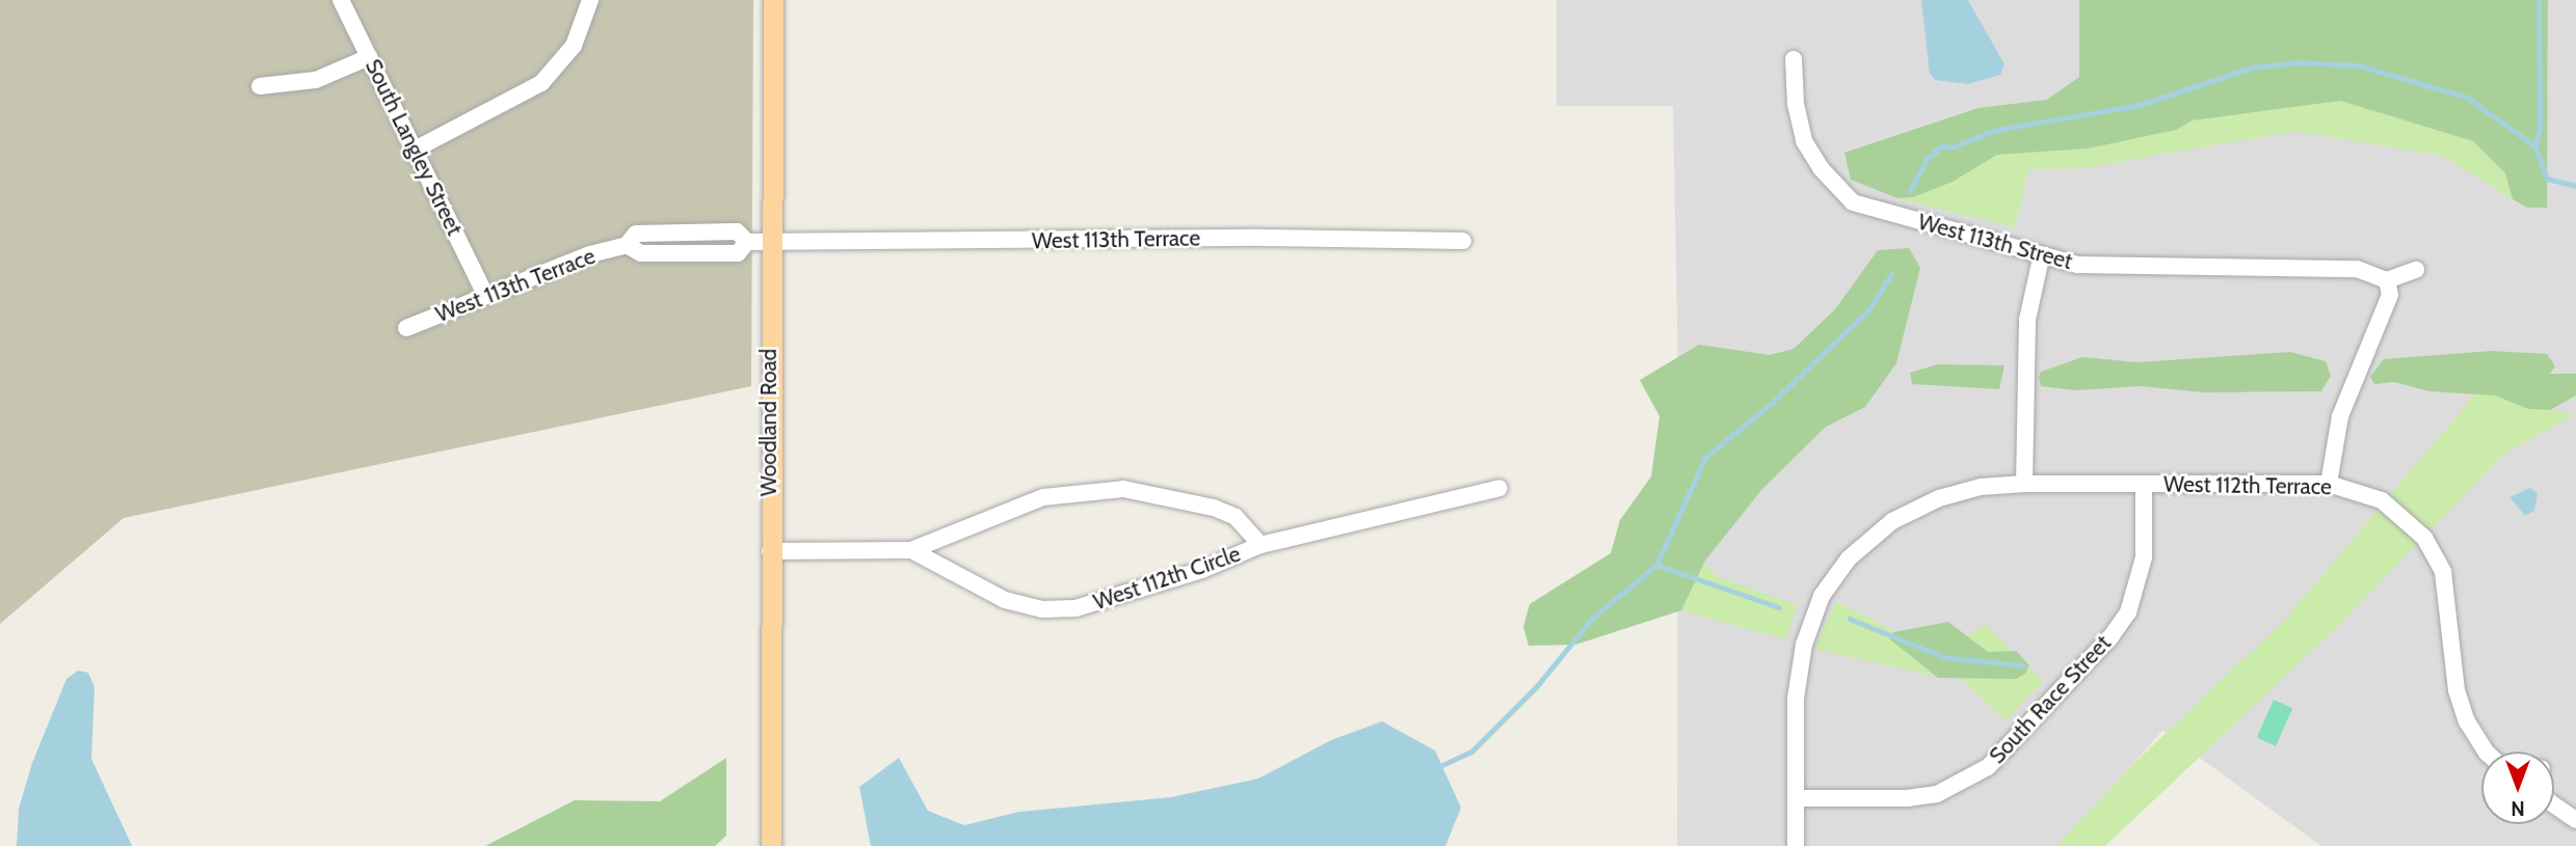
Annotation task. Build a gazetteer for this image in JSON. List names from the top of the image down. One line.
{"streets":{"main road":["Woodland Road"],"street":["South Langley Street","West 113th Terrace","West 113th Street","West 112th Terrace","West 112th Circle","South Race Street"]},"crossings":[["South Langley Street","West 113th Terrace"],["West 113th Terrace","Woodland Road"],["Woodland Road","West 112th Circle"],["West 112th Terrace","South Race Street"]],"north":"bottom"}
